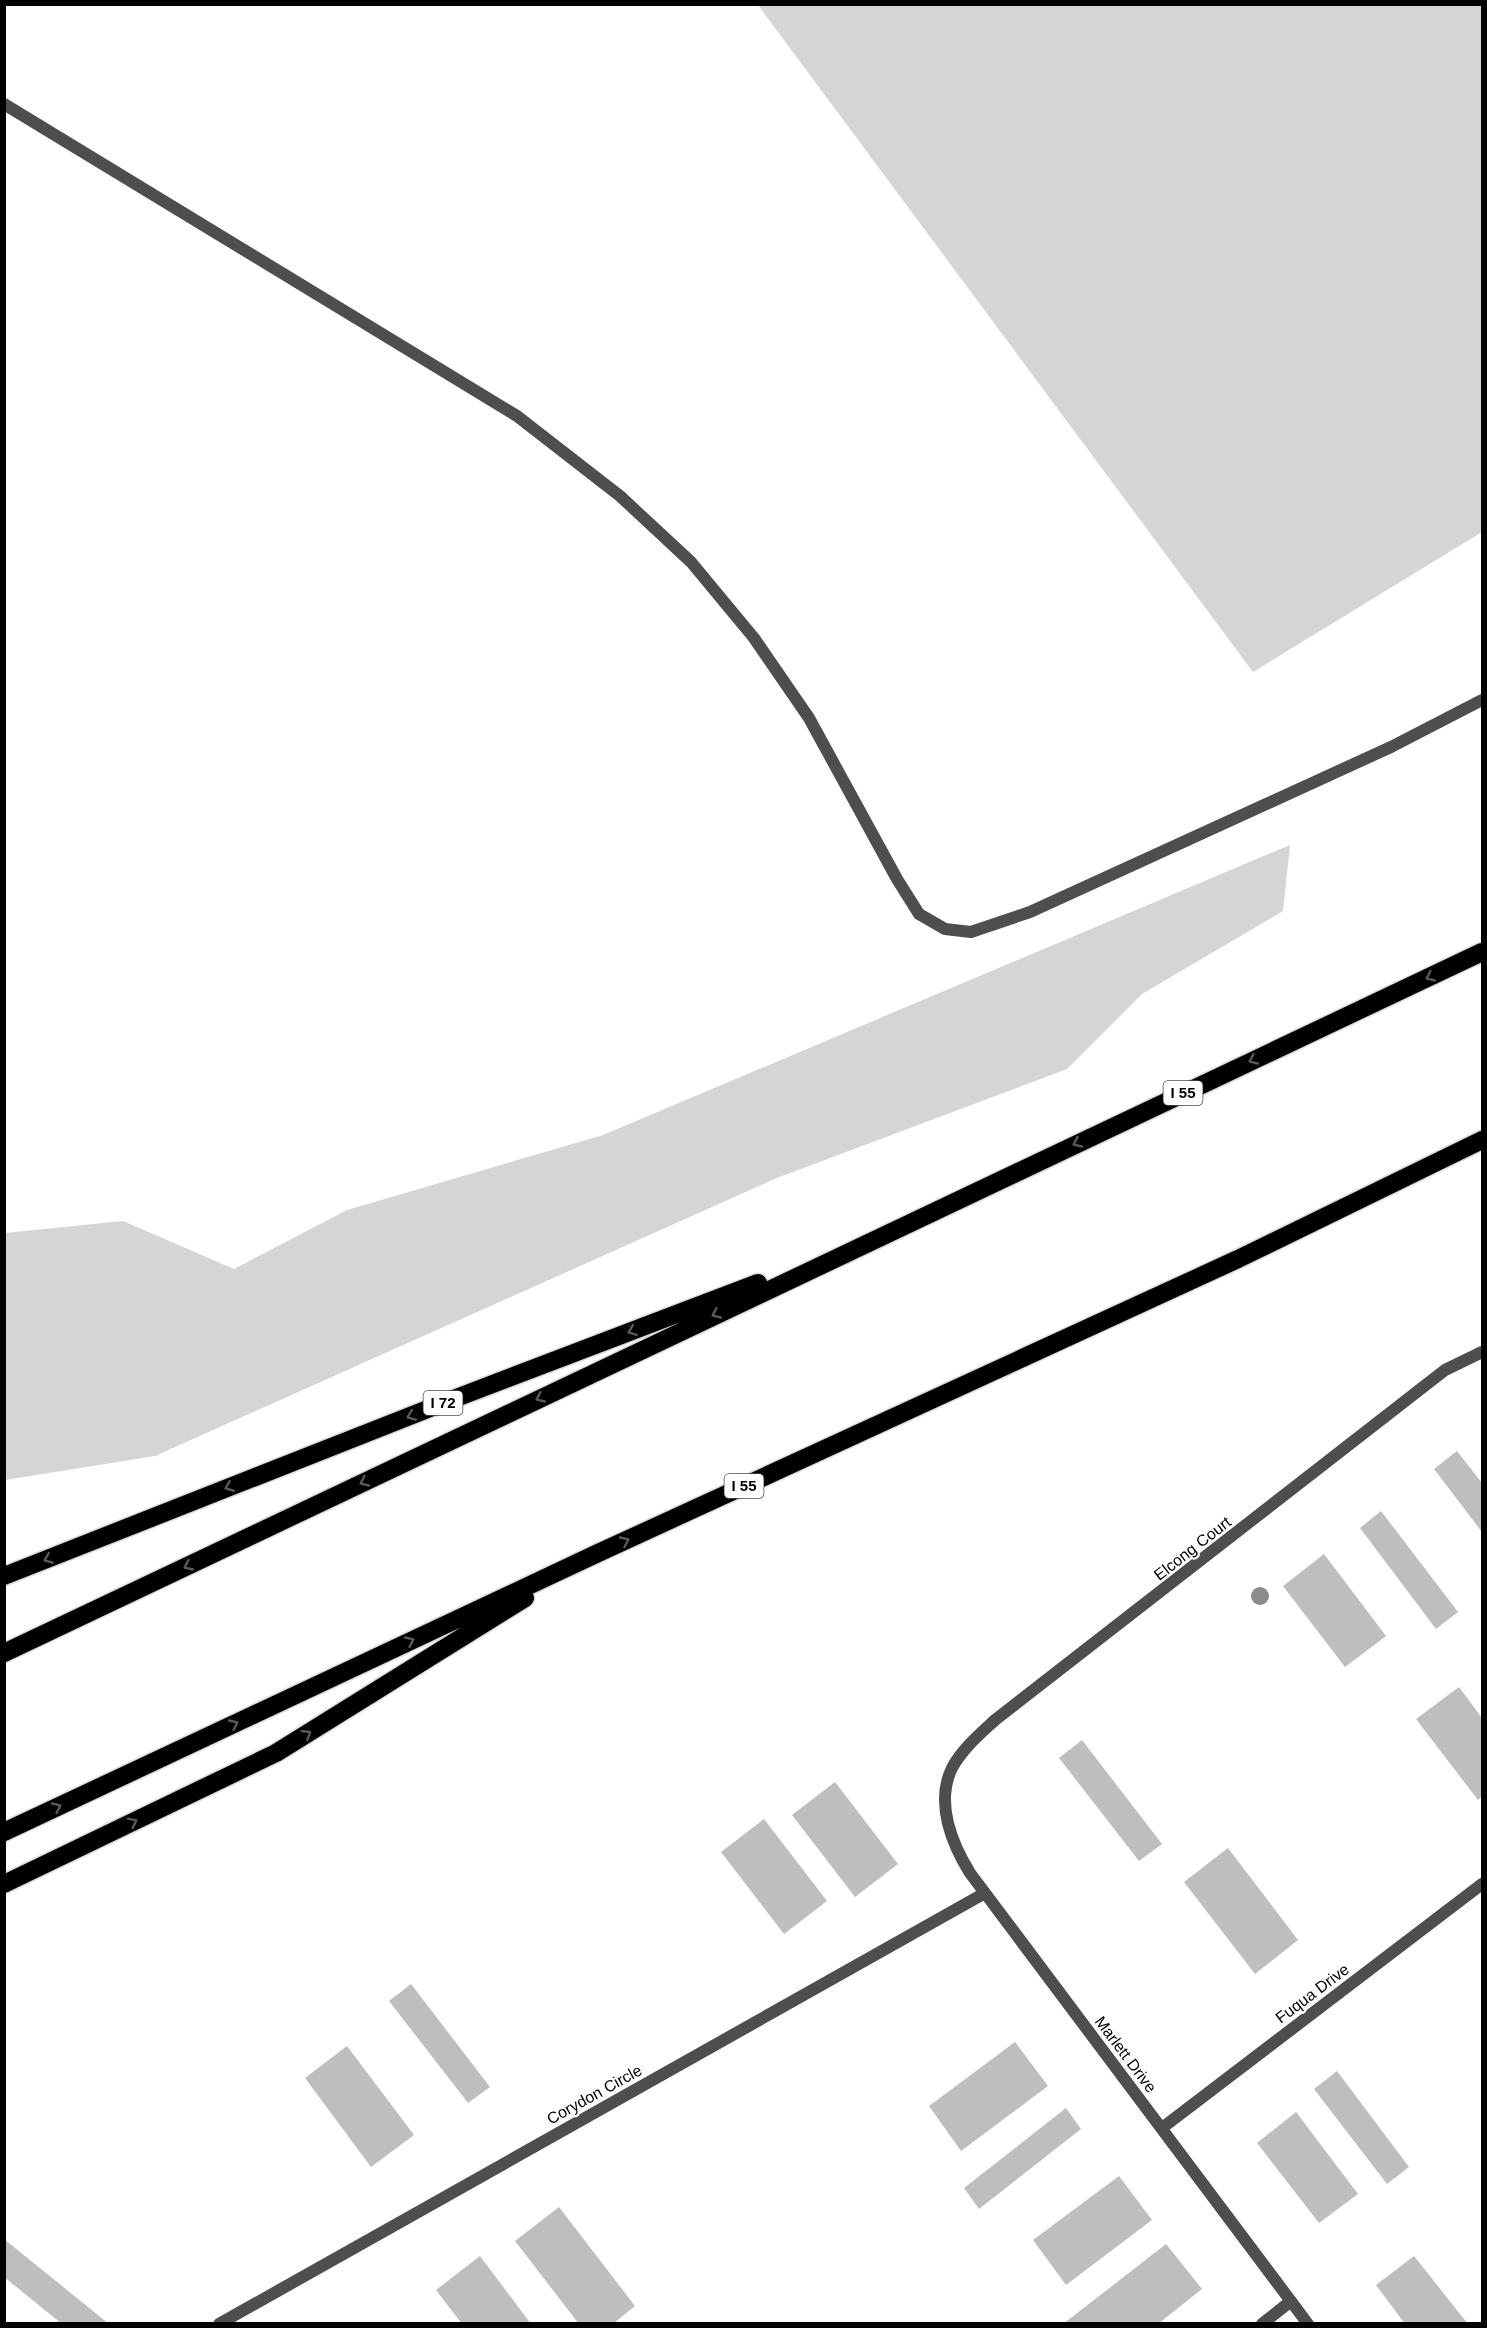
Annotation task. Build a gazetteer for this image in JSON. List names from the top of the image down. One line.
{"streets":{"highway":["I 55","I 72"],"street":["Elcong Court","Fuqua Drive","Marlett Drive","Corydon Circle"]},"crossings":[["I 55","I 72"],["Elcong Court","Marlett Drive"],["Fuqua Drive","Marlett Drive"],["Marlett Drive","Corydon Circle"]]}
